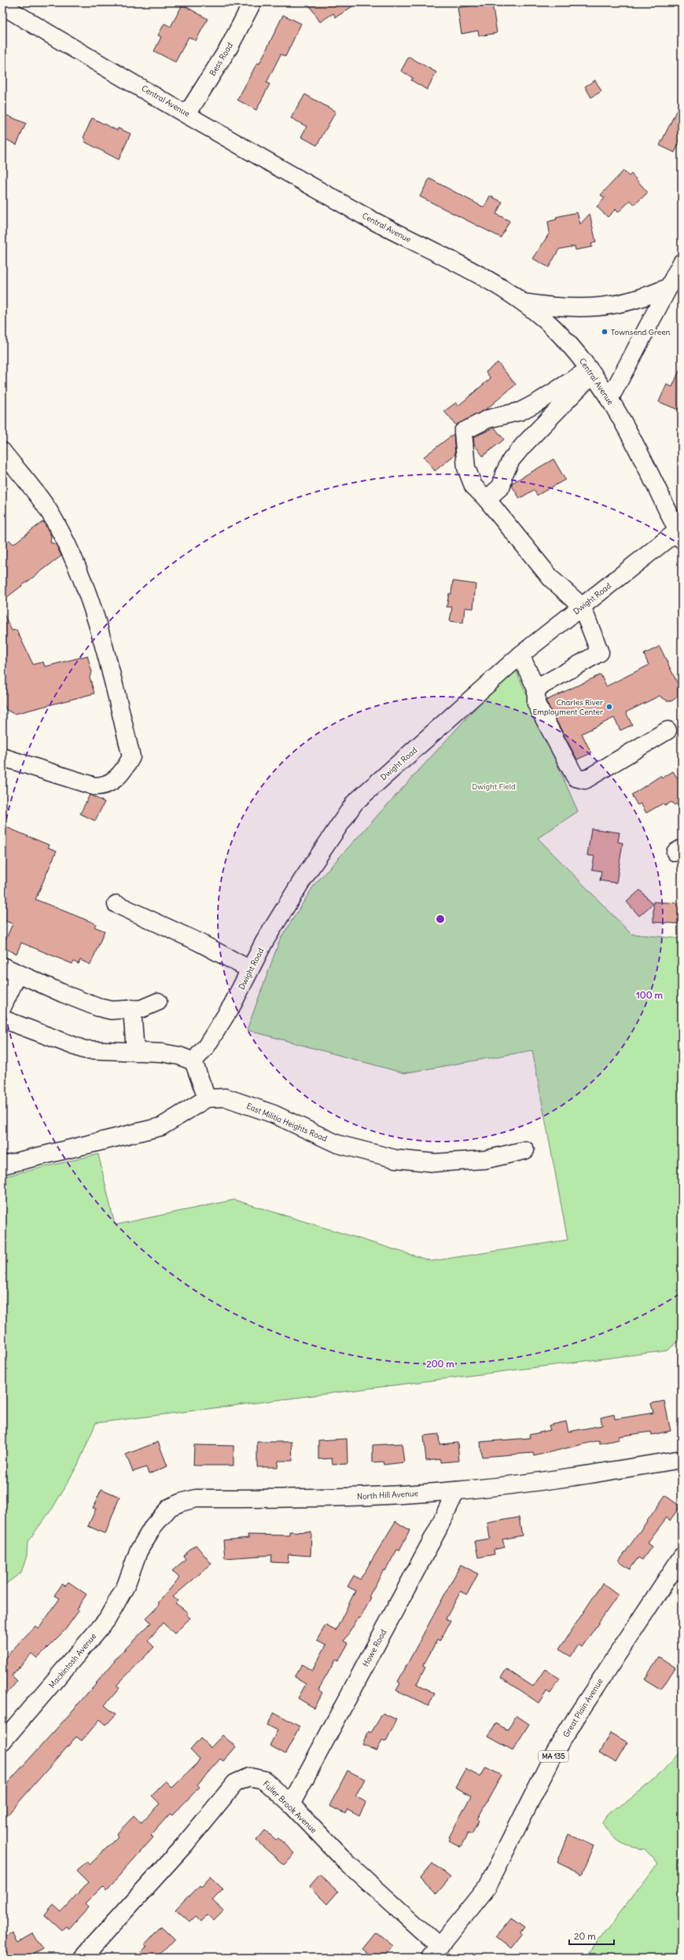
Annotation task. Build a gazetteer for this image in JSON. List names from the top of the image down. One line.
{"streets":{"street":["Bess Road","Central Avenue","Dwight Road","East Militia Heights Road","North Hill Avenue","Howe Road","Mackintosh Avenue","Great Plain Avenue","MA 135","Fuller Brook Avenue"]},"crossings":[["Bess Road","Central Avenue"],["Central Avenue","Dwight Road"],["North Hill Avenue","Howe Road"],["North Hill Avenue","Mackintosh Avenue"],["Howe Road","Fuller Brook Avenue"],["Great Plain Avenue","Fuller Brook Avenue"]],"parks":["Dwight Field"],"places":["Townsend Green","Charles River Employment Center"],"scale_bar":"20 m","rings":["100 m","200 m"]}
